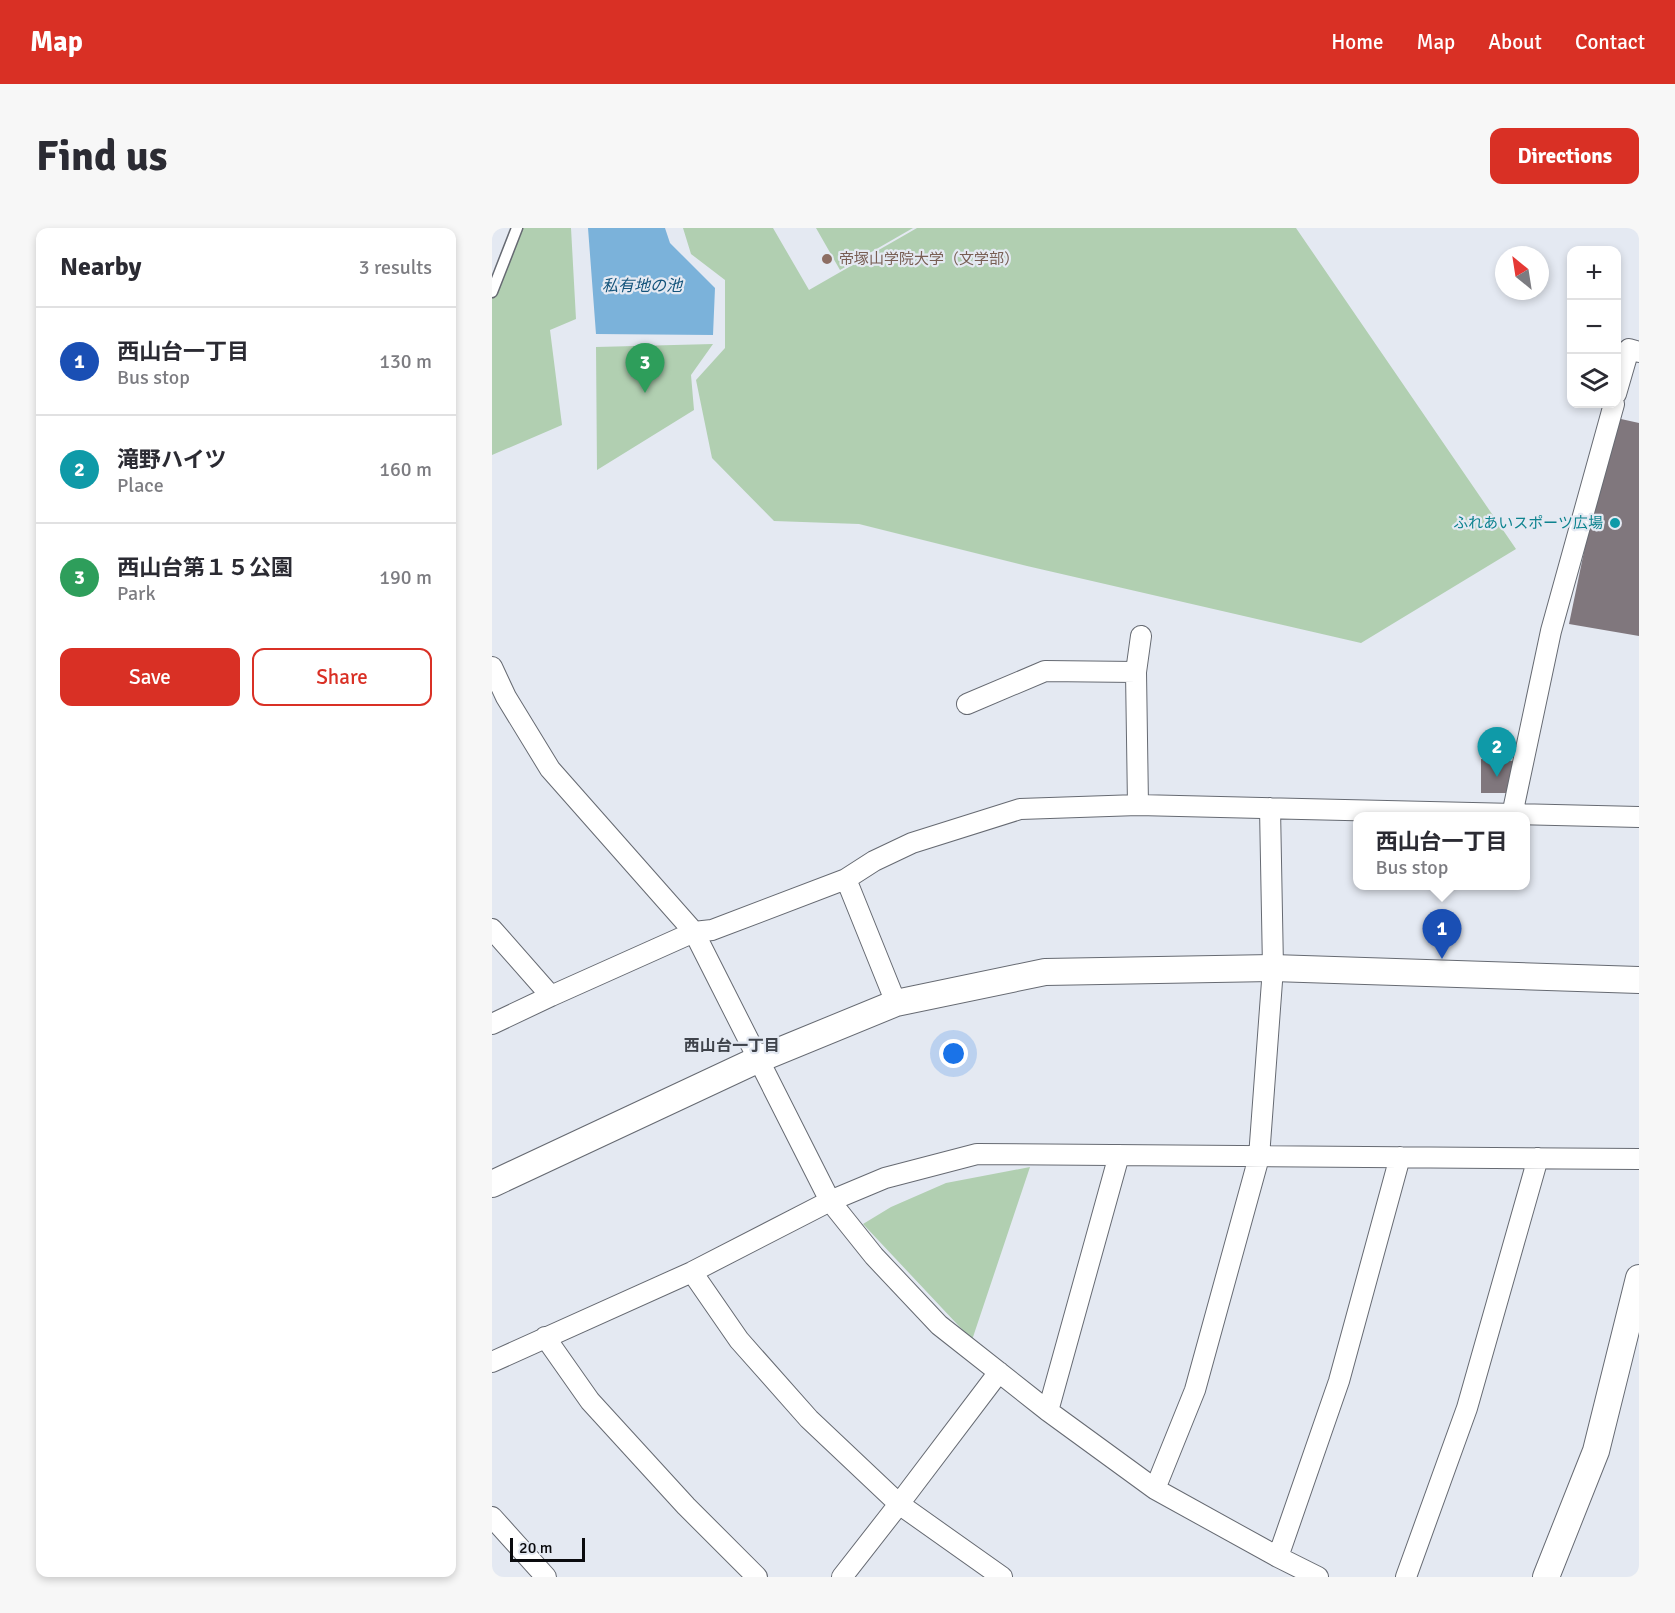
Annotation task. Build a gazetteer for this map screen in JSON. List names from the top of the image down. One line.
{"districts":["西山台一丁目"],"water":["私有地の池"],"places":["帝塚山学院大学（文学部）","ふれあいスポーツ広場"],"scale_bar":"20 m","north":"top left","page":{"header":"Map","nav":["Home","Map","About","Contact"],"buttons":["Directions",["Save","Share"]],"title":"Find us","heading":["Nearby","3 results"],"map_buttons":["+","−"],"list":[{"mark":"1","name":"西山台一丁目","note":"Bus stop","value":"130 m"},{"mark":"2","name":"滝野ハイツ","note":"Place","value":"160 m"},{"mark":"3","name":"西山台第１５公園","note":"Park","value":"190 m"}],"pins":["3","2","1"],"popup":["西山台一丁目","Bus stop"],"scale":"20 m"}}
